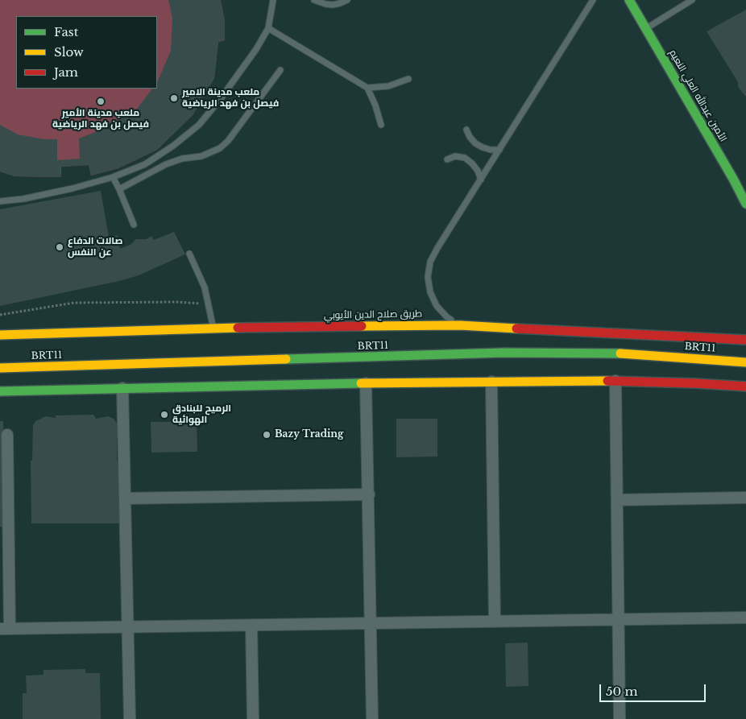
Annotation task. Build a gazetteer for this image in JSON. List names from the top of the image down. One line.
{"streets":{"main road":["الأمين عبدالله العلي النعيم","طريق صلاح الدين الأيوبي","BRT11"]},"places":["ملعب مدينة الامير فيصل بن فهد الرياضية","ملعب مدينة الأمير فيصل بن فهد الرياضية","صالات الدفاع عن النفس","الرميح للبنادق الهوائية","Bazy Trading"],"legend":["Fast","Slow","Jam"],"scale_bar":"50 m"}
